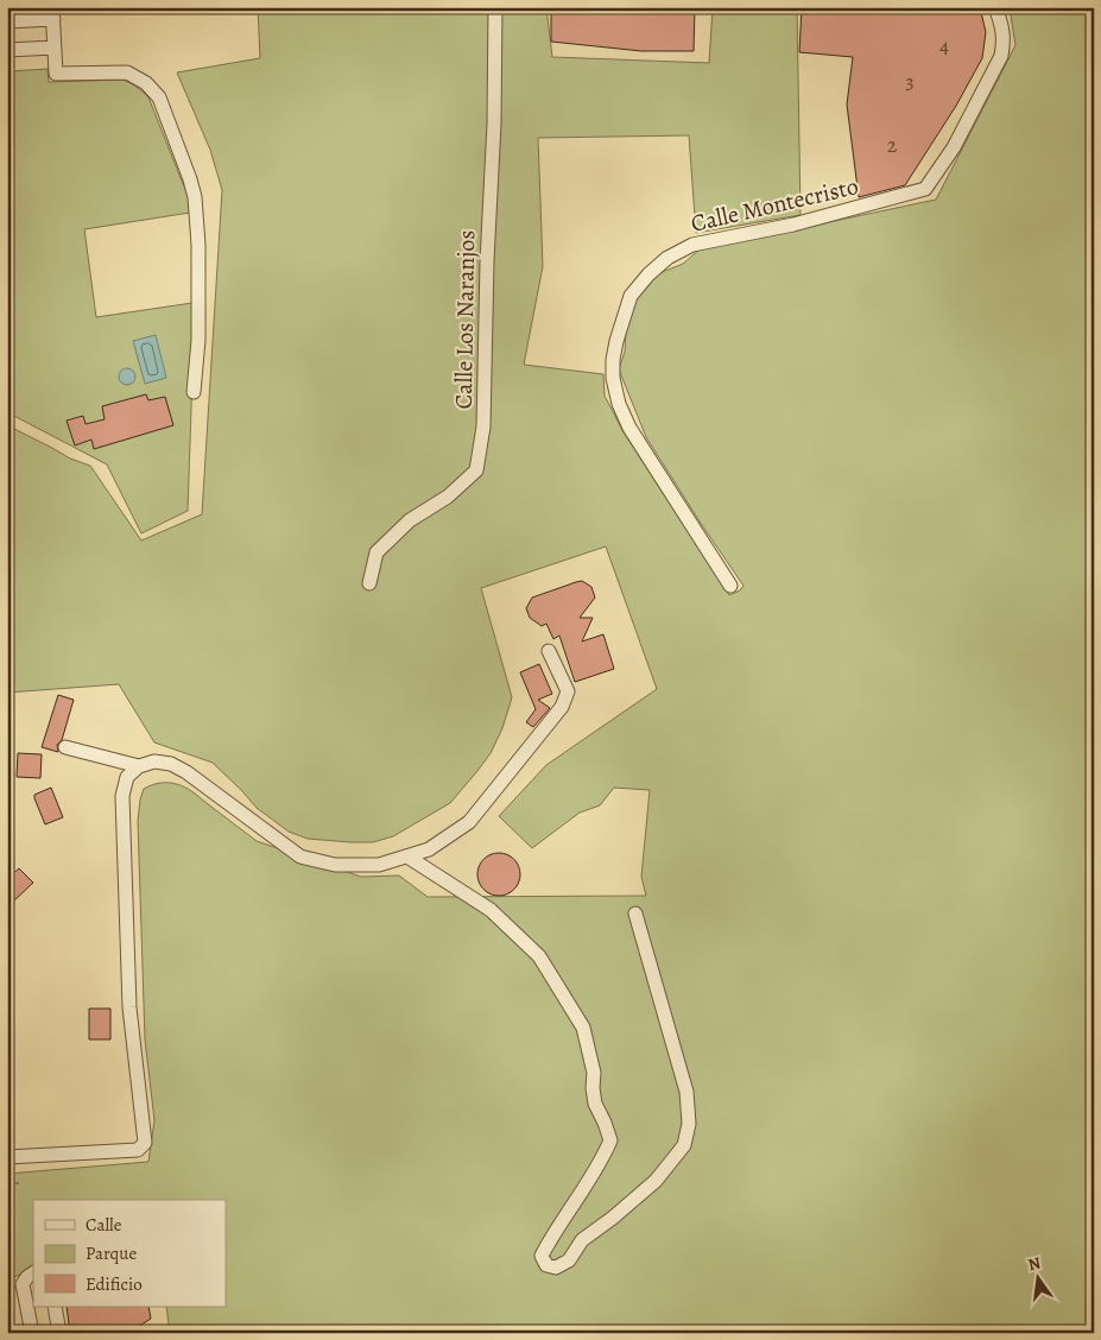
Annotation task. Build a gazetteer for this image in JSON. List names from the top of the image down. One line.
{"streets":{"street":["Calle Montecristo","Calle Los Naranjos"]},"house_numbers":["4","3","2"],"legend":["Calle","Parque","Edificio"],"north":"top"}
